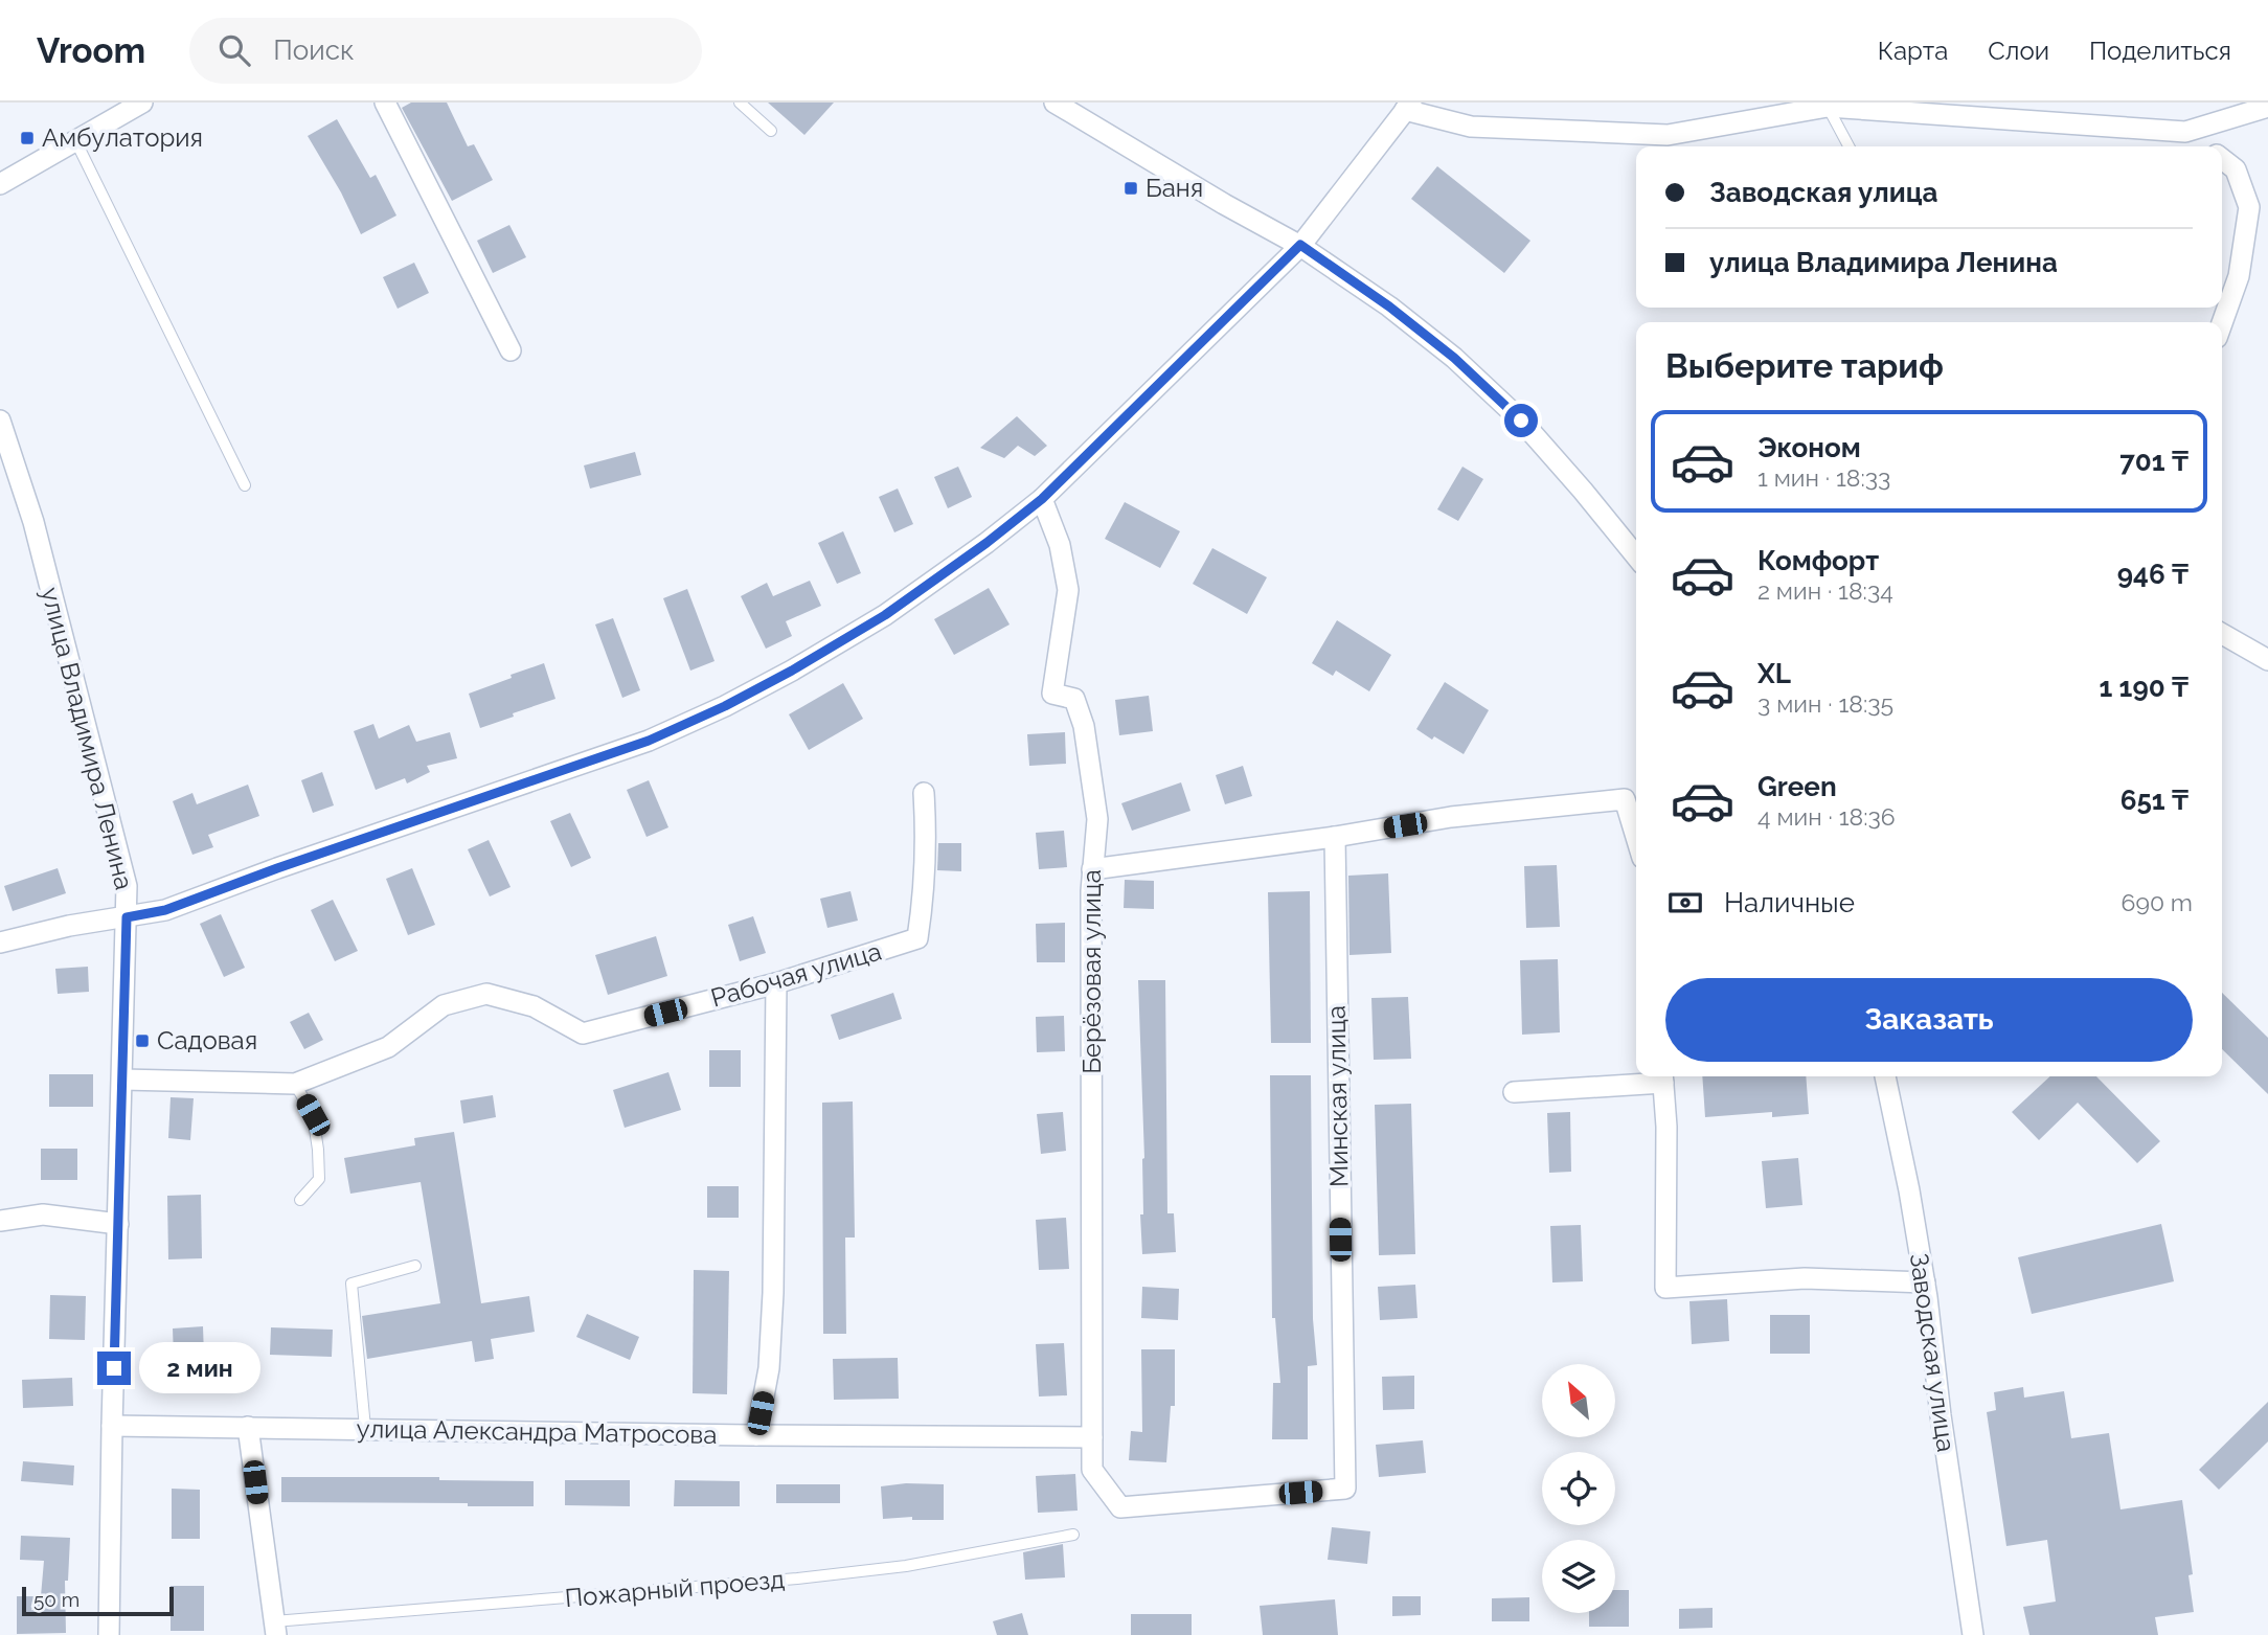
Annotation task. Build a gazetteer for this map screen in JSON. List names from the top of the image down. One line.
{"streets":{"street":["улица Владимира Ленина","Берёзовая улица","Рабочая улица","Минская улица","Заводская улица","улица Александра Матросова"],"lane":["Пожарный проезд"]},"crossings":[["улица Владимира Ленина","Рабочая улица"],["улица Владимира Ленина","улица Александра Матросова"],["Берёзовая улица","Минская улица"],["Берёзовая улица","улица Александра Матросова"]],"places":{"transit":["Амбулатория","Баня","Садовая"]},"scale_bar":"50 m","north":"top left","page":{"header":"Vroom","search":"Поиск","nav":["Карта","Слои","Поделиться"],"banner":["Заводская улица","улица Владимира Ленина"],"heading":"Выберите тариф","list":[{"name":"Эконом","note":"1 мин · 18:33","value":"701 ₸"},{"name":"Комфорт","note":"2 мин · 18:34","value":"946 ₸"},{"name":"XL","note":"3 мин · 18:35","value":"1 190 ₸"},{"name":"Green","note":"4 мин · 18:36","value":"651 ₸"}],"pay":["Наличные","690 m"],"buttons":"Заказать","bubble":"2 мин","scale":"50 m"}}
